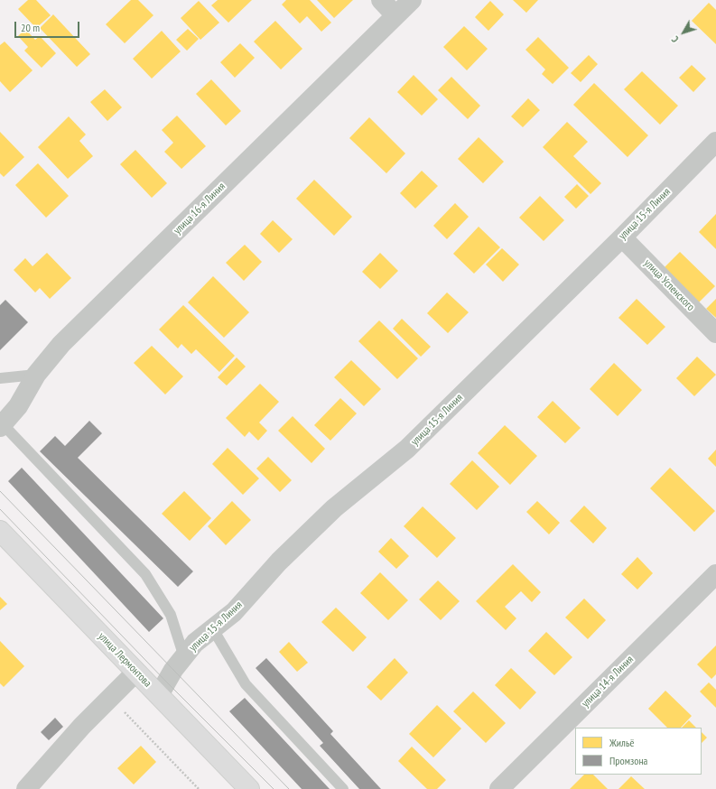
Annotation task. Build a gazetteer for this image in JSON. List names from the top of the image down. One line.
{"streets":{"main road":["улица Лермонтова"],"street":["улица 16-я Линия","улица 15-я Линия","улица Успенского","улица 14-я Линия"]},"crossings":[["улица 15-я Линия","улица Успенского"],["улица 15-я Линия","улица Лермонтова"]],"legend":["Жильё","Промзона"],"scale_bar":"20 m","north":"bottom left"}
